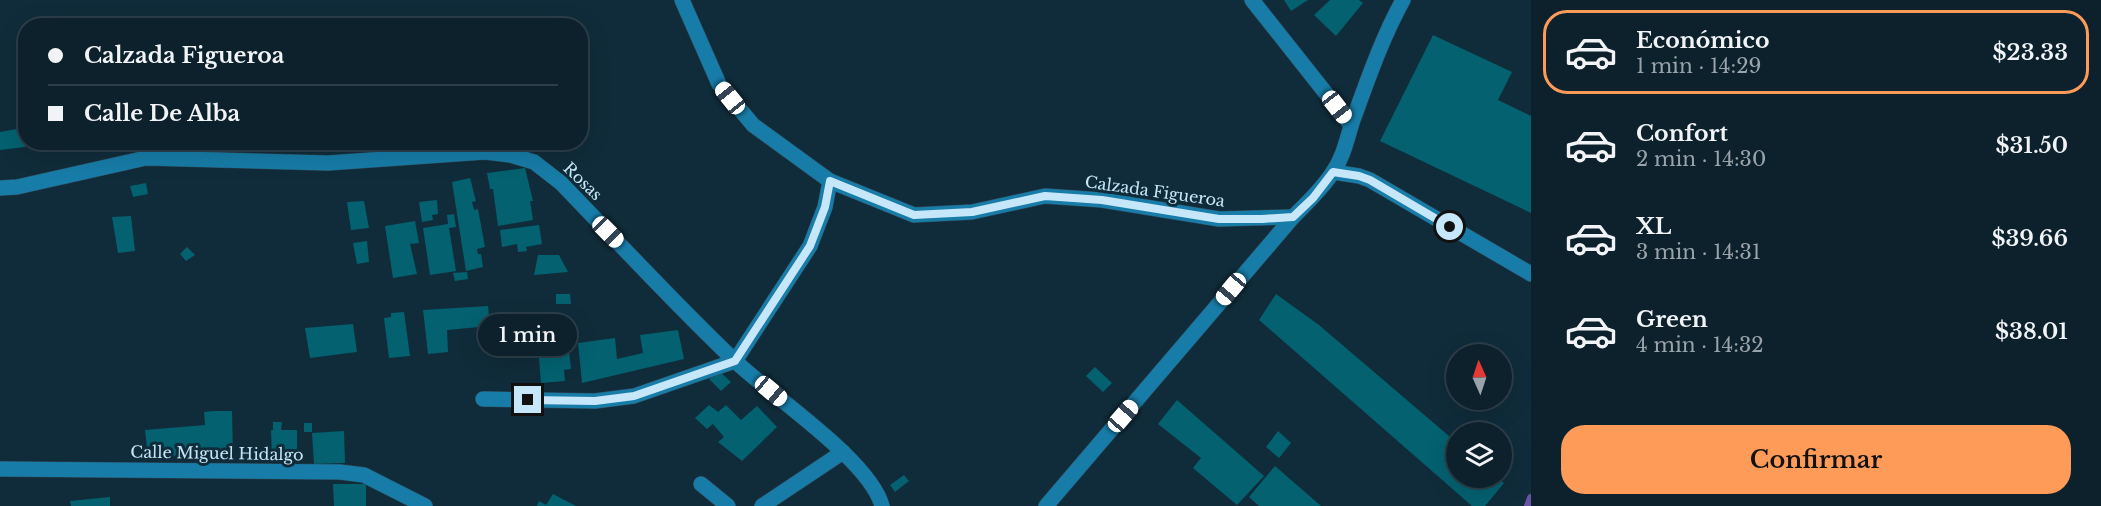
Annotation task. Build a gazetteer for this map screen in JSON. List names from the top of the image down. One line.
{"streets":{"street":["Rosas","Calzada Figueroa","Calle Miguel Hidalgo"]},"north":"top","page":{"list":[{"name":"Económico","note":"1 min · 14:29","value":"$23.33"},{"name":"Confort","note":"2 min · 14:30","value":"$31.50"},{"name":"XL","note":"3 min · 14:31","value":"$39.66"},{"name":"Green","note":"4 min · 14:32","value":"$38.01"}],"banner":["Calzada Figueroa","Calle De Alba"],"bubble":"1 min","buttons":"Confirmar"}}
